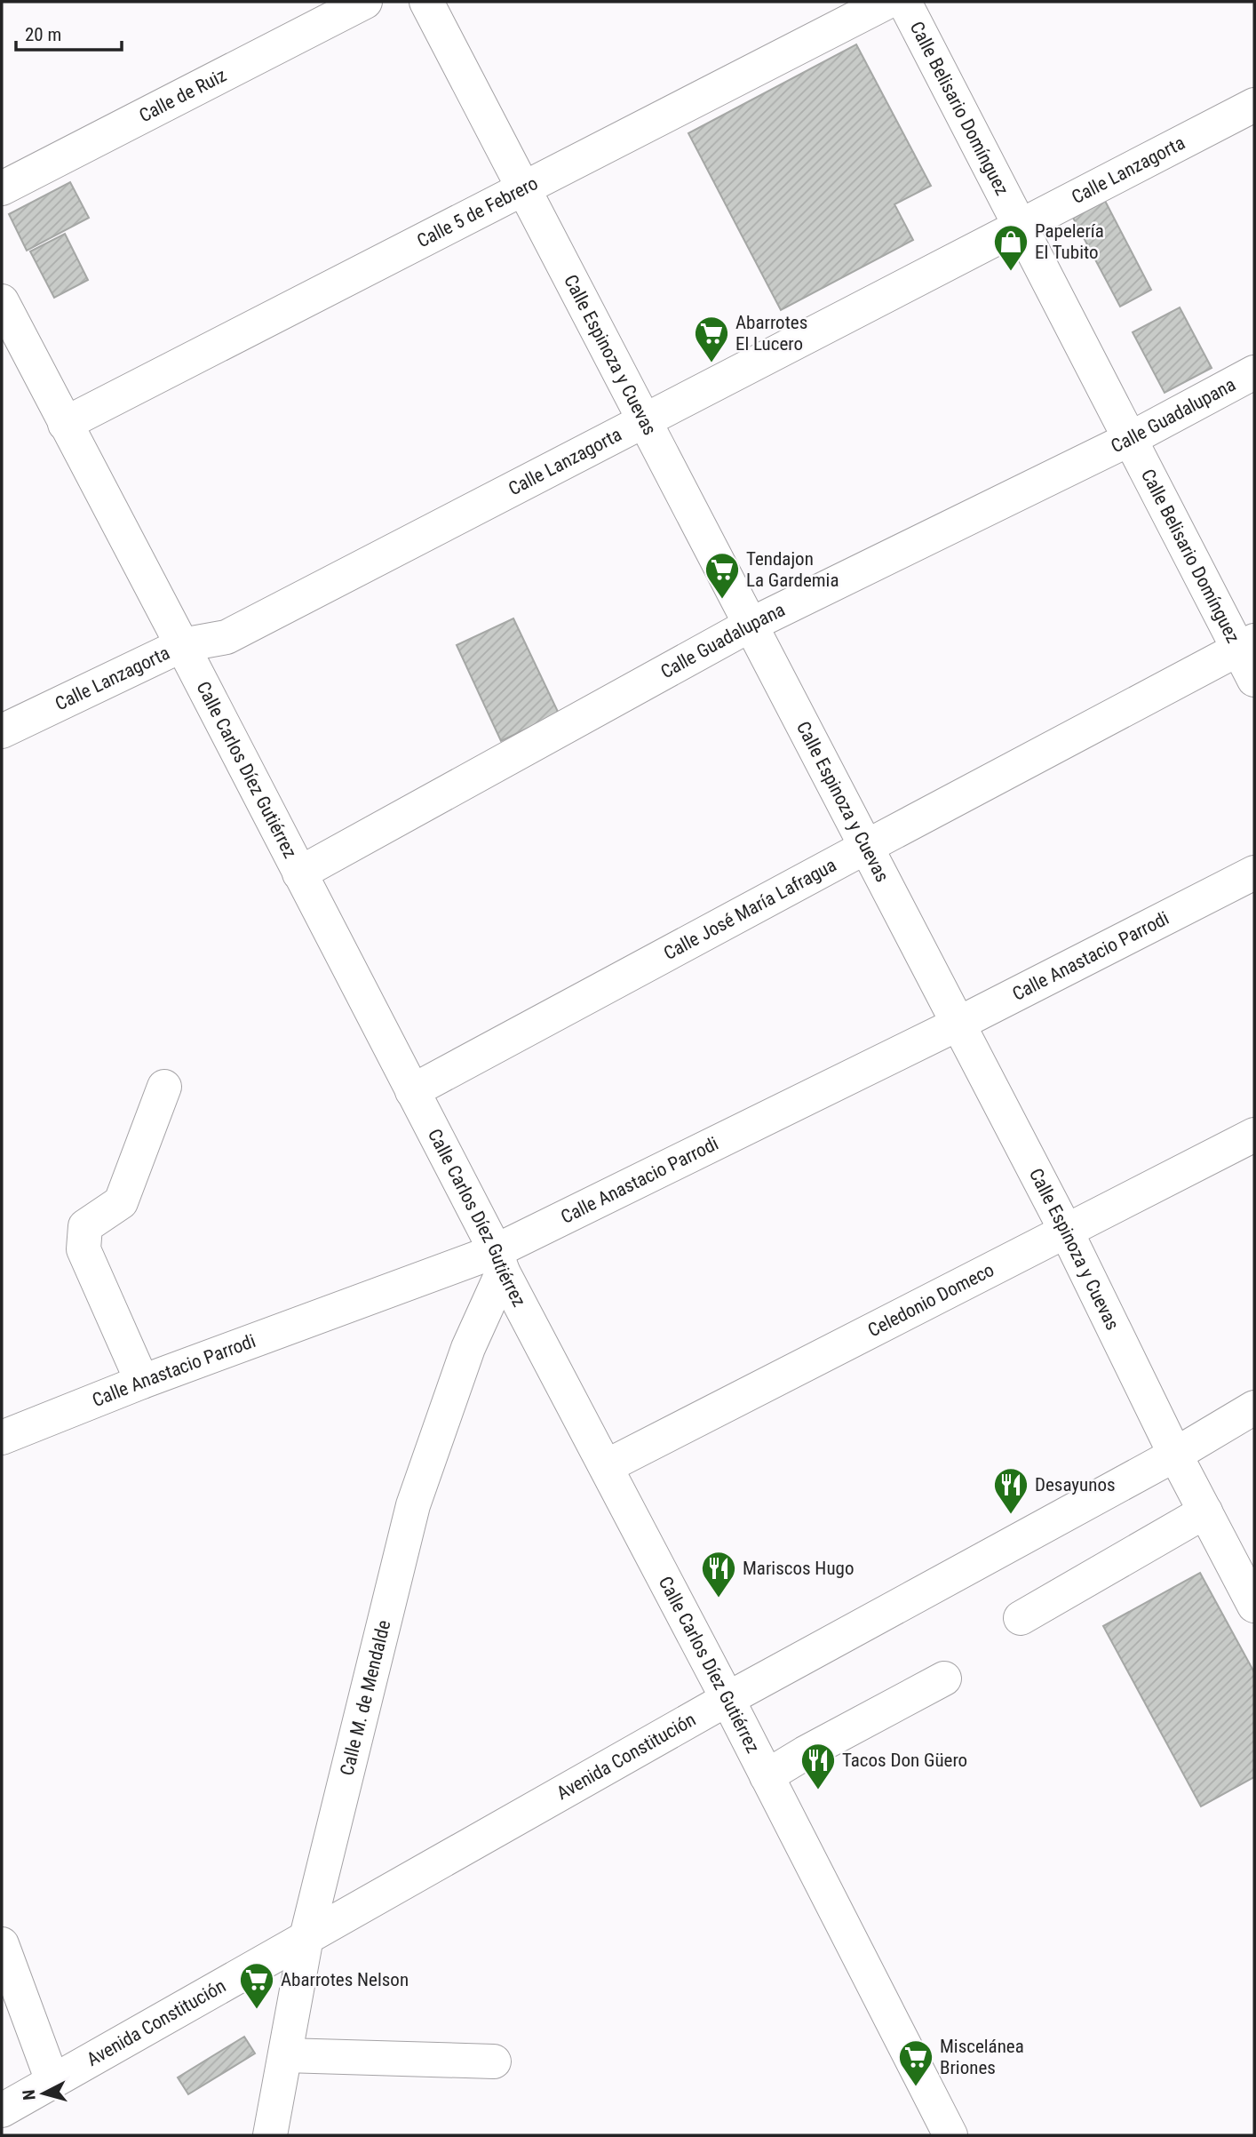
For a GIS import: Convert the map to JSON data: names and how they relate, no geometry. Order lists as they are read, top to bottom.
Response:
{
  "streets": {
    "street": [
      "Calle de Ruiz",
      "Calle Belisario Domínguez",
      "Calle Lanzagorta",
      "Calle 5 de Febrero",
      "Calle Espinoza y Cuevas",
      "Calle Guadalupana",
      "Calle Carlos Díez Gutiérrez",
      "Calle José María Lafragua",
      "Calle Anastacio Parrodi",
      "Celedonio Domeco",
      "Calle M. de Mendalde",
      "Avenida Constitución"
    ]
  },
  "crossings": [
    ["Calle Belisario Domínguez", "Calle Lanzagorta"],
    ["Calle Belisario Domínguez", "Calle Guadalupana"],
    ["Calle Belisario Domínguez", "Calle José María Lafragua"],
    ["Calle Lanzagorta", "Calle Espinoza y Cuevas"],
    ["Calle Lanzagorta", "Calle Carlos Díez Gutiérrez"],
    ["Calle 5 de Febrero", "Calle Espinoza y Cuevas"],
    ["Calle 5 de Febrero", "Calle Carlos Díez Gutiérrez"],
    ["Calle Espinoza y Cuevas", "Calle Guadalupana"],
    ["Calle Espinoza y Cuevas", "Calle José María Lafragua"],
    ["Calle Espinoza y Cuevas", "Calle Anastacio Parrodi"],
    ["Calle Espinoza y Cuevas", "Celedonio Domeco"],
    ["Calle Espinoza y Cuevas", "Avenida Constitución"],
    ["Calle Guadalupana", "Calle Carlos Díez Gutiérrez"],
    ["Calle Carlos Díez Gutiérrez", "Calle José María Lafragua"],
    ["Calle Carlos Díez Gutiérrez", "Calle Anastacio Parrodi"],
    ["Calle Carlos Díez Gutiérrez", "Celedonio Domeco"],
    ["Calle Carlos Díez Gutiérrez", "Calle M. de Mendalde"],
    ["Calle Carlos Díez Gutiérrez", "Avenida Constitución"],
    ["Calle Anastacio Parrodi", "Calle M. de Mendalde"],
    ["Calle M. de Mendalde", "Avenida Constitución"]
  ],
  "places": {
    "shop": ["Papelería El Tubito"],
    "supermarket": [
      "Abarrotes El Lucero",
      "Tendajon La Gardemia",
      "Abarrotes Nelson",
      "Miscelánea Briones"
    ],
    "restaurant": ["Desayunos", "Mariscos Hugo", "Tacos Don Güero"]
  },
  "scale_bar": "20 m",
  "north": "left"
}
